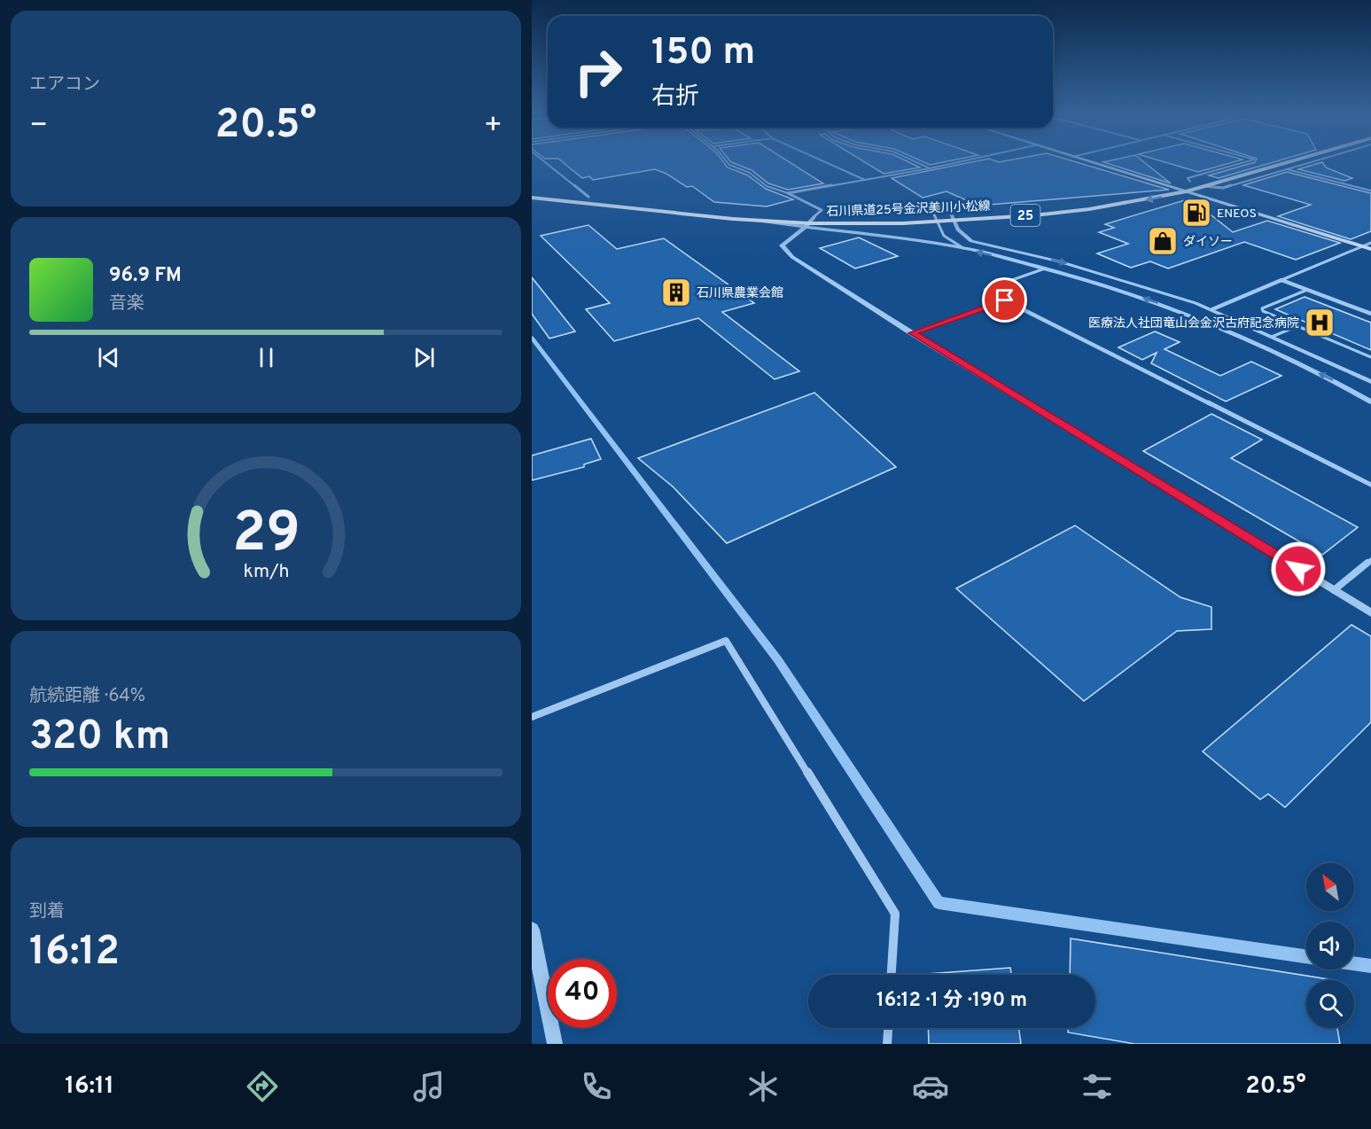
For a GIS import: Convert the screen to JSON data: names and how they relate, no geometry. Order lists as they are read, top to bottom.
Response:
{
  "streets": {
    "main road": ["石川県道25号金沢美川小松線", "25"]
  },
  "places": {
    "fuel station": ["ENEOS"],
    "shop": ["ダイソー"],
    "building": ["石川県農業会館"],
    "hospital": ["医療法人社団竜山会金沢古府記念病院"]
  },
  "north": "top left",
  "page": {
    "tile": [
      "エアコン",
      ["航続距離 · 64%", "320 km"],
      ["到着", "16:12"]
    ],
    "turn": ["150 m", "右折"],
    "heat": ["−", "20.5°", "+"],
    "song": ["96.9 FM", "音楽"],
    "limit": "40",
    "trip": "16:12 · 1 分 · 190 m",
    "tabs": ["16:11", "20.5°"],
    "gauge": ["29", "km/h"]
  }
}
